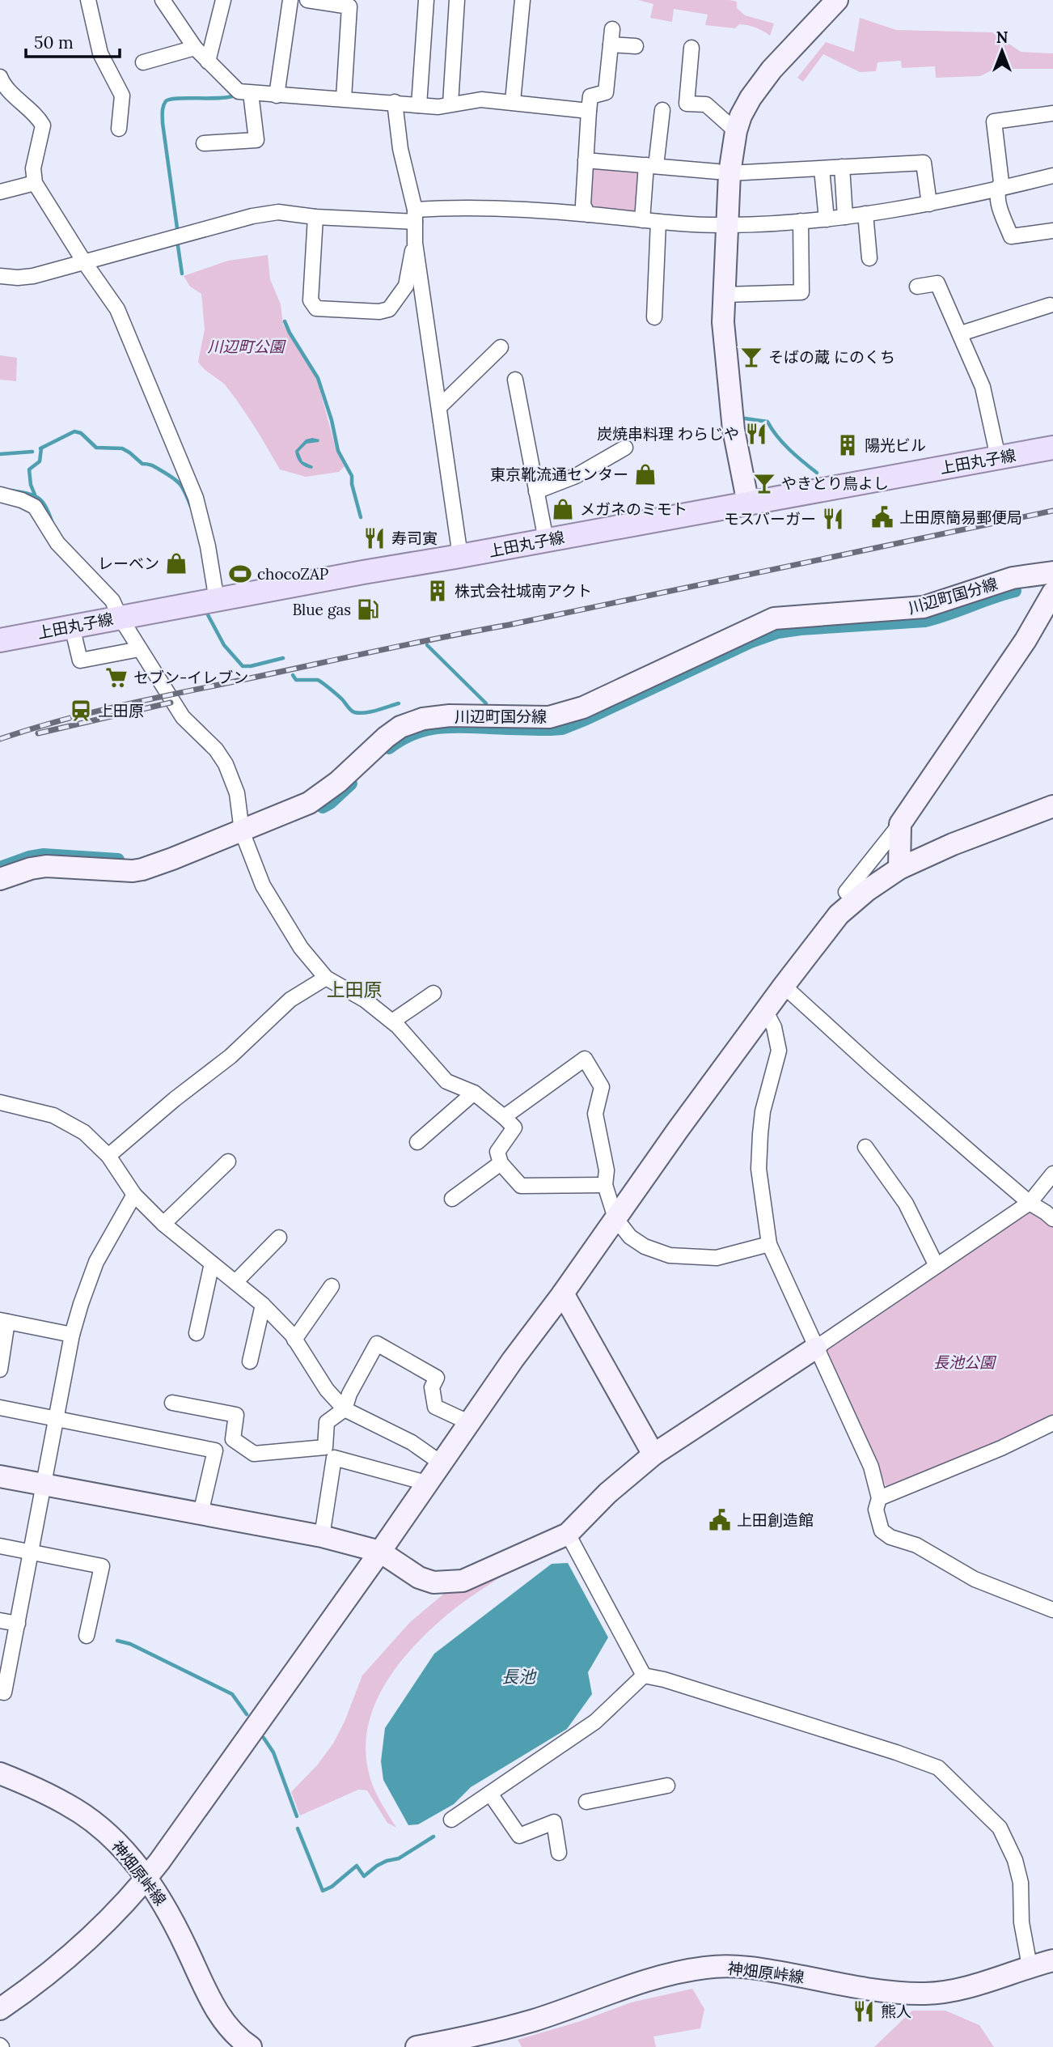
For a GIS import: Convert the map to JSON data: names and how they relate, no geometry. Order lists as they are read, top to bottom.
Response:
{
  "streets": {
    "main road": ["上田丸子線"],
    "street": ["川辺町国分線", "神畑原峠線"]
  },
  "districts": ["上田原"],
  "water": ["長池"],
  "parks": ["川辺町公園", "長池公園"],
  "places": {
    "bar": ["そばの蔵 にのくち", "やきとり鳥よし"],
    "restaurant": [
      "炭焼串料理 わらじや",
      "モスバーガー",
      "寿司寅",
      "熊人"
    ],
    "building": ["陽光ビル", "株式会社城南アクト"],
    "shop": ["東京靴流通センター", "メガネのミモト", "レーベン"],
    "public building": ["上田原簡易郵便局", "上田創造館"],
    "sports": ["chocoZAP"],
    "fuel station": ["Blue gas"],
    "supermarket": ["セブン-イレブン"],
    "station": ["上田原"]
  },
  "scale_bar": "50 m",
  "north": "top"
}
